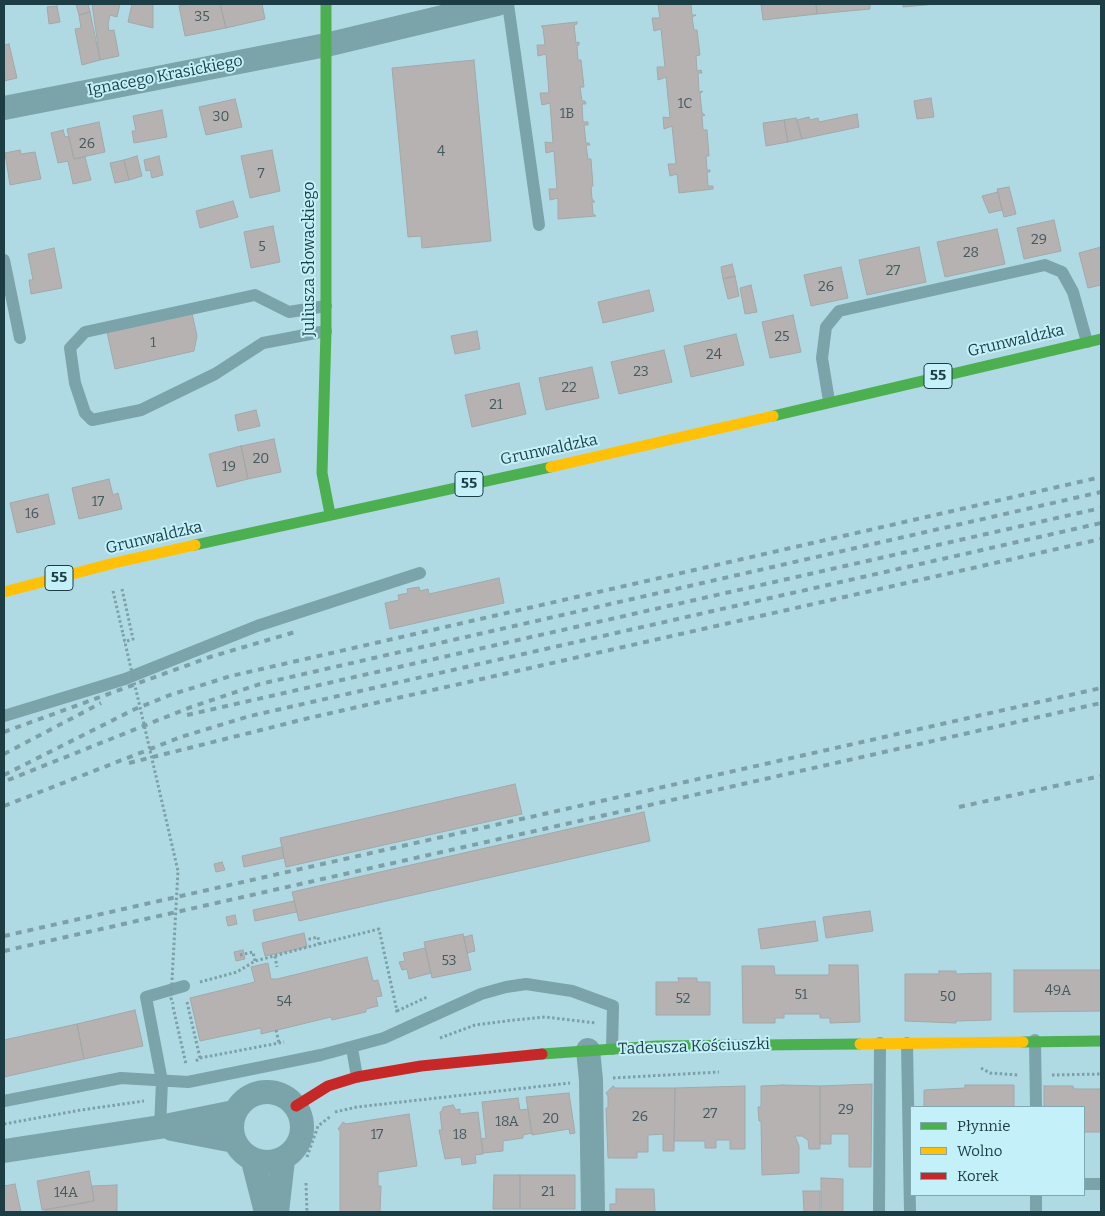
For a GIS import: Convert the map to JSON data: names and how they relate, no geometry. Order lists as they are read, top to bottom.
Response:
{
  "streets": {
    "street": [
      "Ignacego Krasickiego",
      "Juliusza Słowackiego",
      "Grunwaldzka",
      "55",
      "Tadeusza Kościuszki"
    ]
  },
  "crossings": [
    ["Ignacego Krasickiego", "Juliusza Słowackiego"],
    ["Juliusza Słowackiego", "Grunwaldzka"]
  ],
  "house_numbers": [
    "35",
    "1C",
    "1B",
    "30",
    "26",
    "4",
    "7",
    "29",
    "5",
    "28",
    "27",
    "26",
    "25",
    "1",
    "24",
    "23",
    "22",
    "21",
    "20",
    "19",
    "17",
    "16",
    "53",
    "49A",
    "51",
    "50",
    "52",
    "54",
    "29",
    "27",
    "26",
    "20",
    "18A",
    "17",
    "18",
    "21",
    "14A"
  ],
  "legend": ["Płynnie", "Wolno", "Korek"]
}
